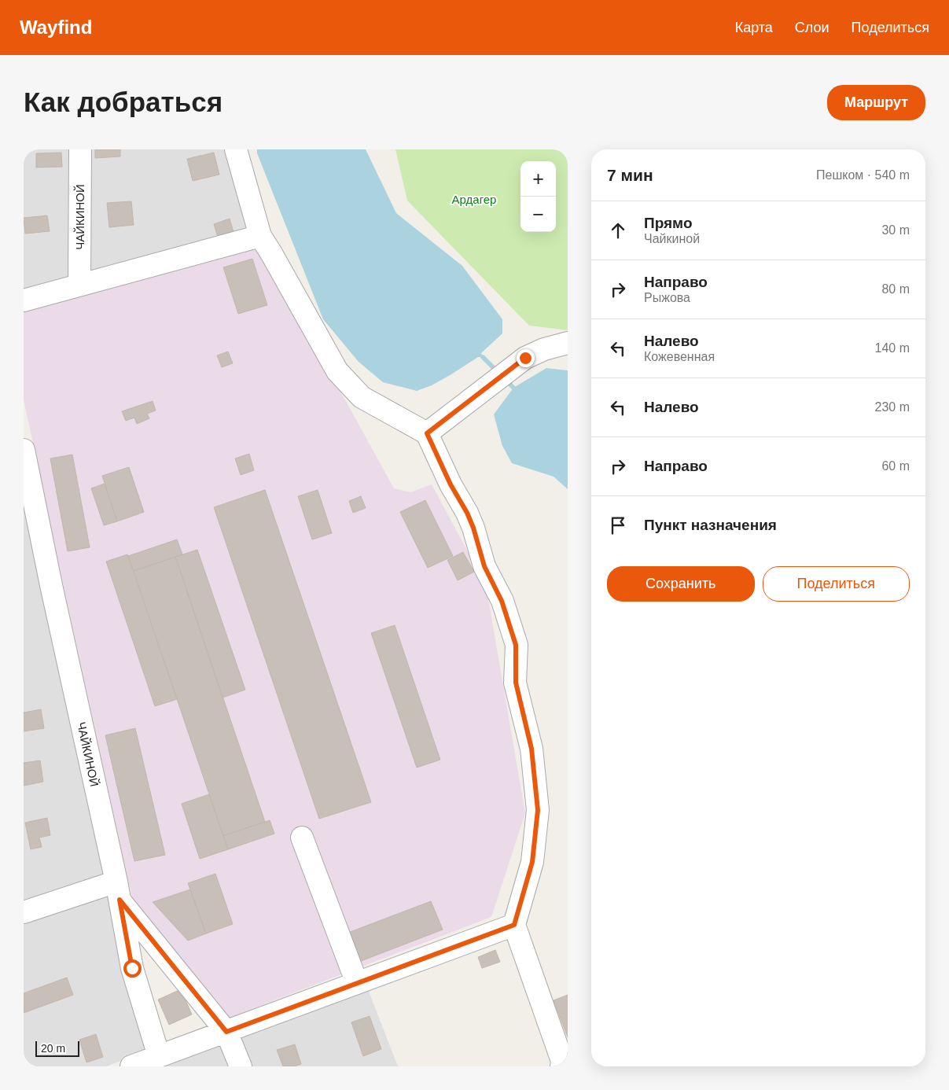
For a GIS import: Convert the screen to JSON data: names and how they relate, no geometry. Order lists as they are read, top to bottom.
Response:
{
  "streets": {
    "street": ["ЧАЙКИНОЙ"]
  },
  "parks": ["Ардагер"],
  "scale_bar": "20 m",
  "page": {
    "header": "Wayfind",
    "nav": ["Карта", "Слои", "Поделиться"],
    "buttons": [
      "Маршрут",
      ["Сохранить", "Поделиться"]
    ],
    "title": "Как добраться",
    "heading": ["7 мин", "Пешком · 540 m"],
    "map_buttons": ["+", "−"],
    "list": [
      ["Прямо", "Чайкиной", "30 m"],
      ["Направо", "Рыжова", "80 m"],
      ["Налево", "Кожевенная", "140 m"],
      ["Налево", "230 m"],
      ["Направо", "60 m"],
      "Пункт назначения"
    ],
    "scale": "20 m"
  }
}
